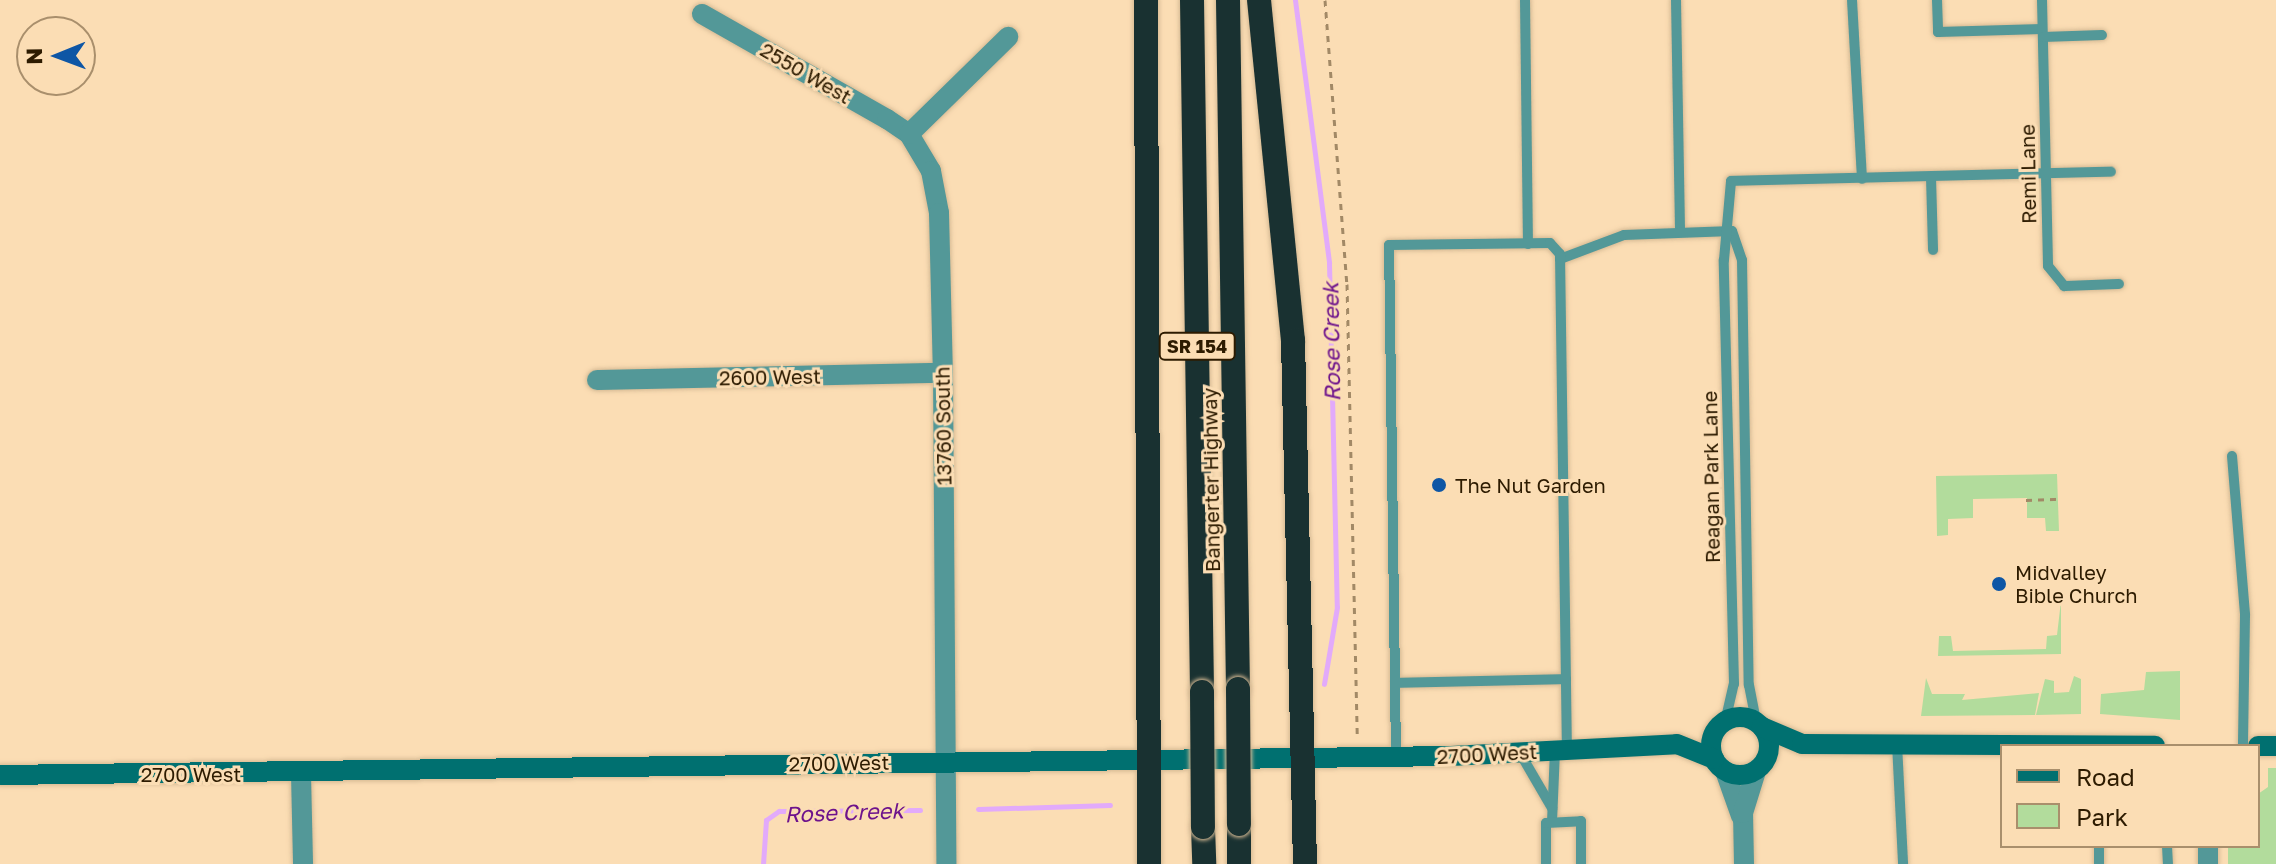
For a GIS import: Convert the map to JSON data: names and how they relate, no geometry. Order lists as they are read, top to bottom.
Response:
{
  "streets": {
    "highway": ["SR 154", "Bangerter Highway"],
    "main road": ["2700 West"],
    "street": ["2550 West", "2600 West", "13760 South"],
    "lane": ["Remi Lane", "Reagan Park Lane"]
  },
  "crossings": [
    ["2550 West", "13760 South"],
    ["Remi Lane", "Reagan Park Lane"],
    ["2600 West", "13760 South"],
    ["13760 South", "2700 West"],
    ["Reagan Park Lane", "2700 West"]
  ],
  "water": ["Rose Creek"],
  "places": ["The Nut Garden", "Midvalley Bible Church"],
  "legend": ["Road", "Park"],
  "north": "left"
}
